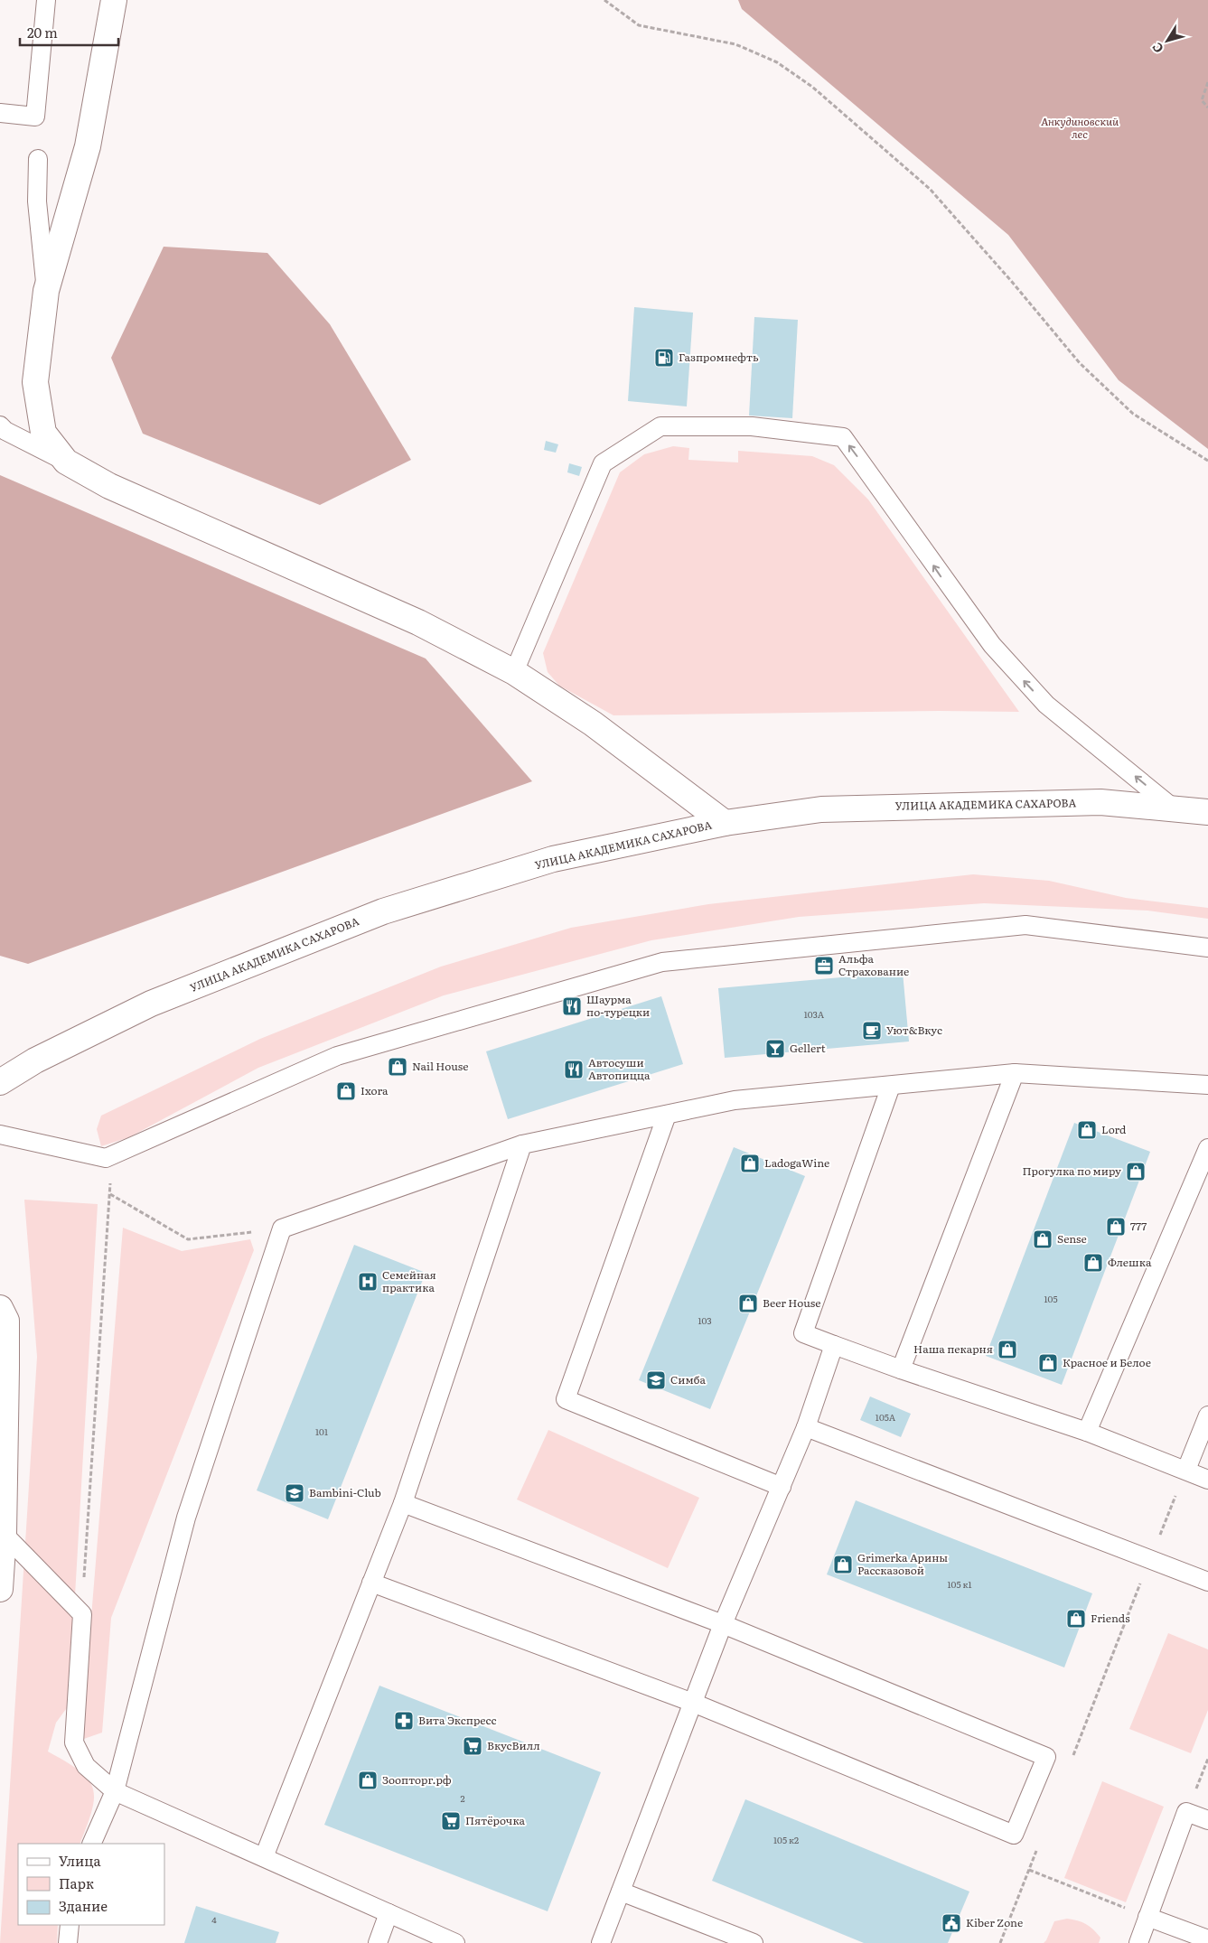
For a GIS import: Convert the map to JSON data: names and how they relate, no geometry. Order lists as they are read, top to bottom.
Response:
{
  "streets": {
    "street": ["УЛИЦА АКАДЕМИКА САХАРОВА"]
  },
  "parks": ["Анкудиновский лес"],
  "places": {
    "fuel station": ["Газпромнефть"],
    "office": ["Альфа Страхование"],
    "restaurant": ["Шаурма по-турецки", "Автосуши Автопицца"],
    "cafe": ["Уют&Вкус"],
    "bar": ["Gellert"],
    "shop": [
      "Nail House",
      "Ixora",
      "Lord",
      "LadogaWine",
      "Прогулка по миру",
      "777",
      "Sense",
      "Флешка",
      "Beer House",
      "Наша пекарня",
      "Красное и Белое",
      "Grimerka Арины Рассказовой",
      "Friends",
      "Зоопторг.рф"
    ],
    "hospital": ["Семейная практика"],
    "school or university": ["Симба", "Bambini-Club"],
    "pharmacy": ["Вита Экспресс"],
    "supermarket": ["ВкусВилл", "Пятёрочка"],
    "public building": ["Kiber Zone"]
  },
  "house_numbers": [
    "103А",
    "105",
    "103",
    "105А",
    "101",
    "105 к1",
    "2",
    "105 к2",
    "4"
  ],
  "legend": ["Улица", "Парк", "Здание"],
  "scale_bar": "20 m",
  "north": "bottom left"
}
